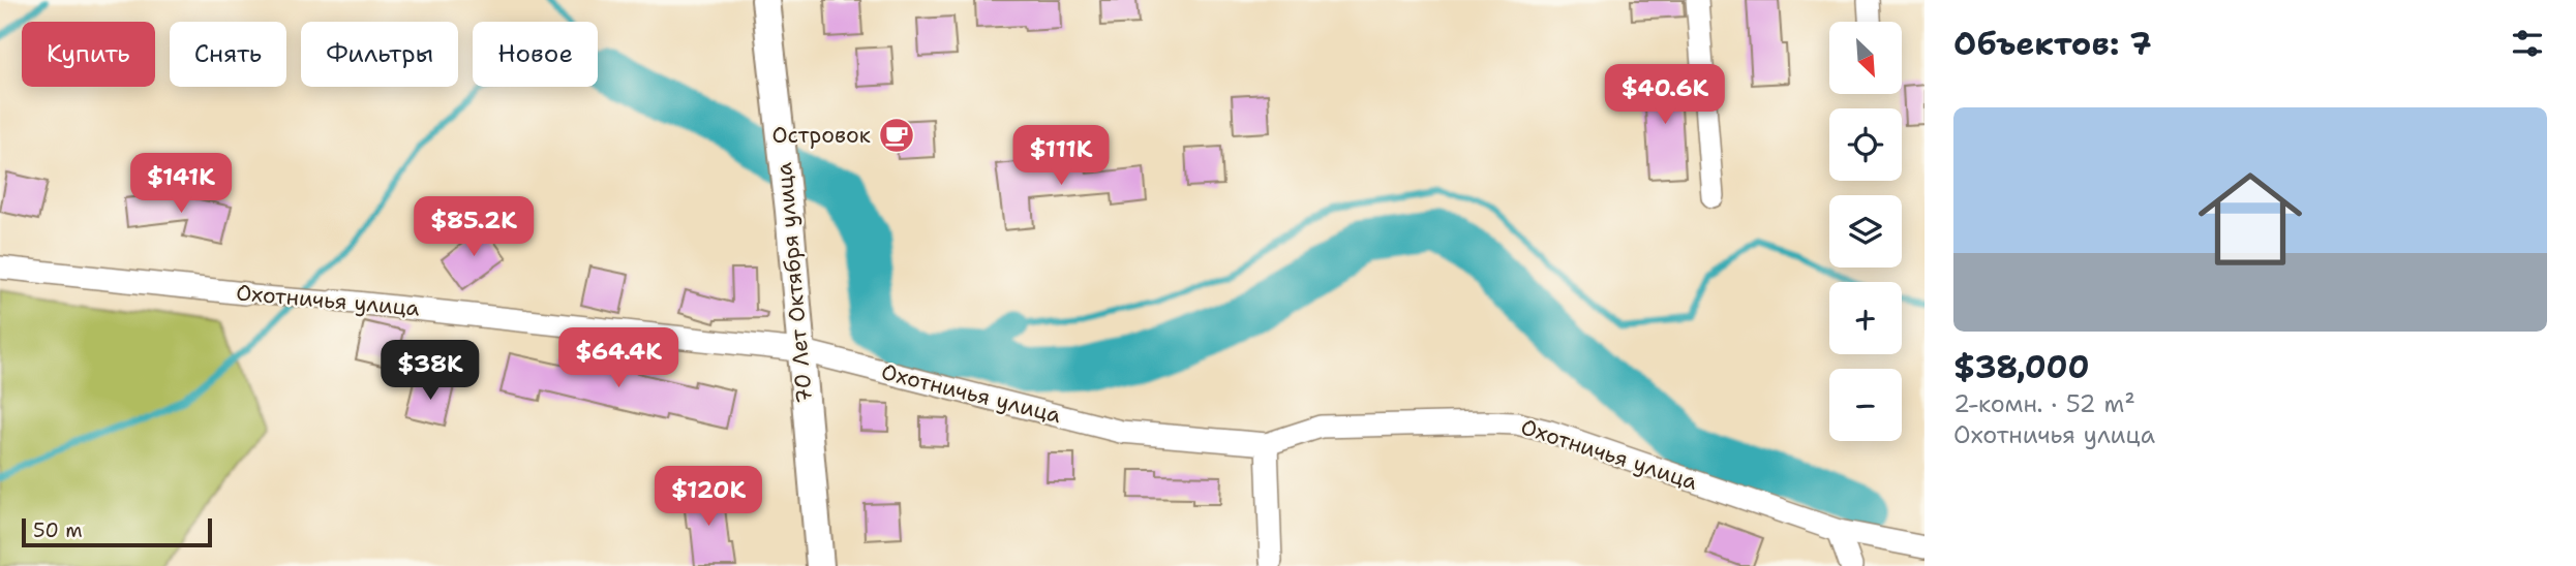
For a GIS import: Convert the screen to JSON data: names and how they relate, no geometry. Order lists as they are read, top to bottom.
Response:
{
  "streets": {
    "street": ["70 Лет Октября улица", "Охотничья улица"]
  },
  "crossings": [
    ["70 Лет Октября улица", "Охотничья улица"]
  ],
  "places": {
    "cafe": ["Островок"]
  },
  "scale_bar": "50 m",
  "north": "bottom right",
  "page": {
    "heading": "Объектов: 7",
    "map_buttons": ["+", "−"],
    "chip": [
      "Купить",
      "Снять",
      "Фильтры",
      "Новое"
    ],
    "price": [
      "$40.6K",
      "$111K",
      "$141K",
      "$85.2K",
      "$64.4K",
      "$38K",
      "$120K"
    ],
    "list": [
      {
        "name": "$38,000",
        "note": "2-комн. · 52 m² · Охотничья улица"
      }
    ],
    "scale": "50 m"
  }
}
